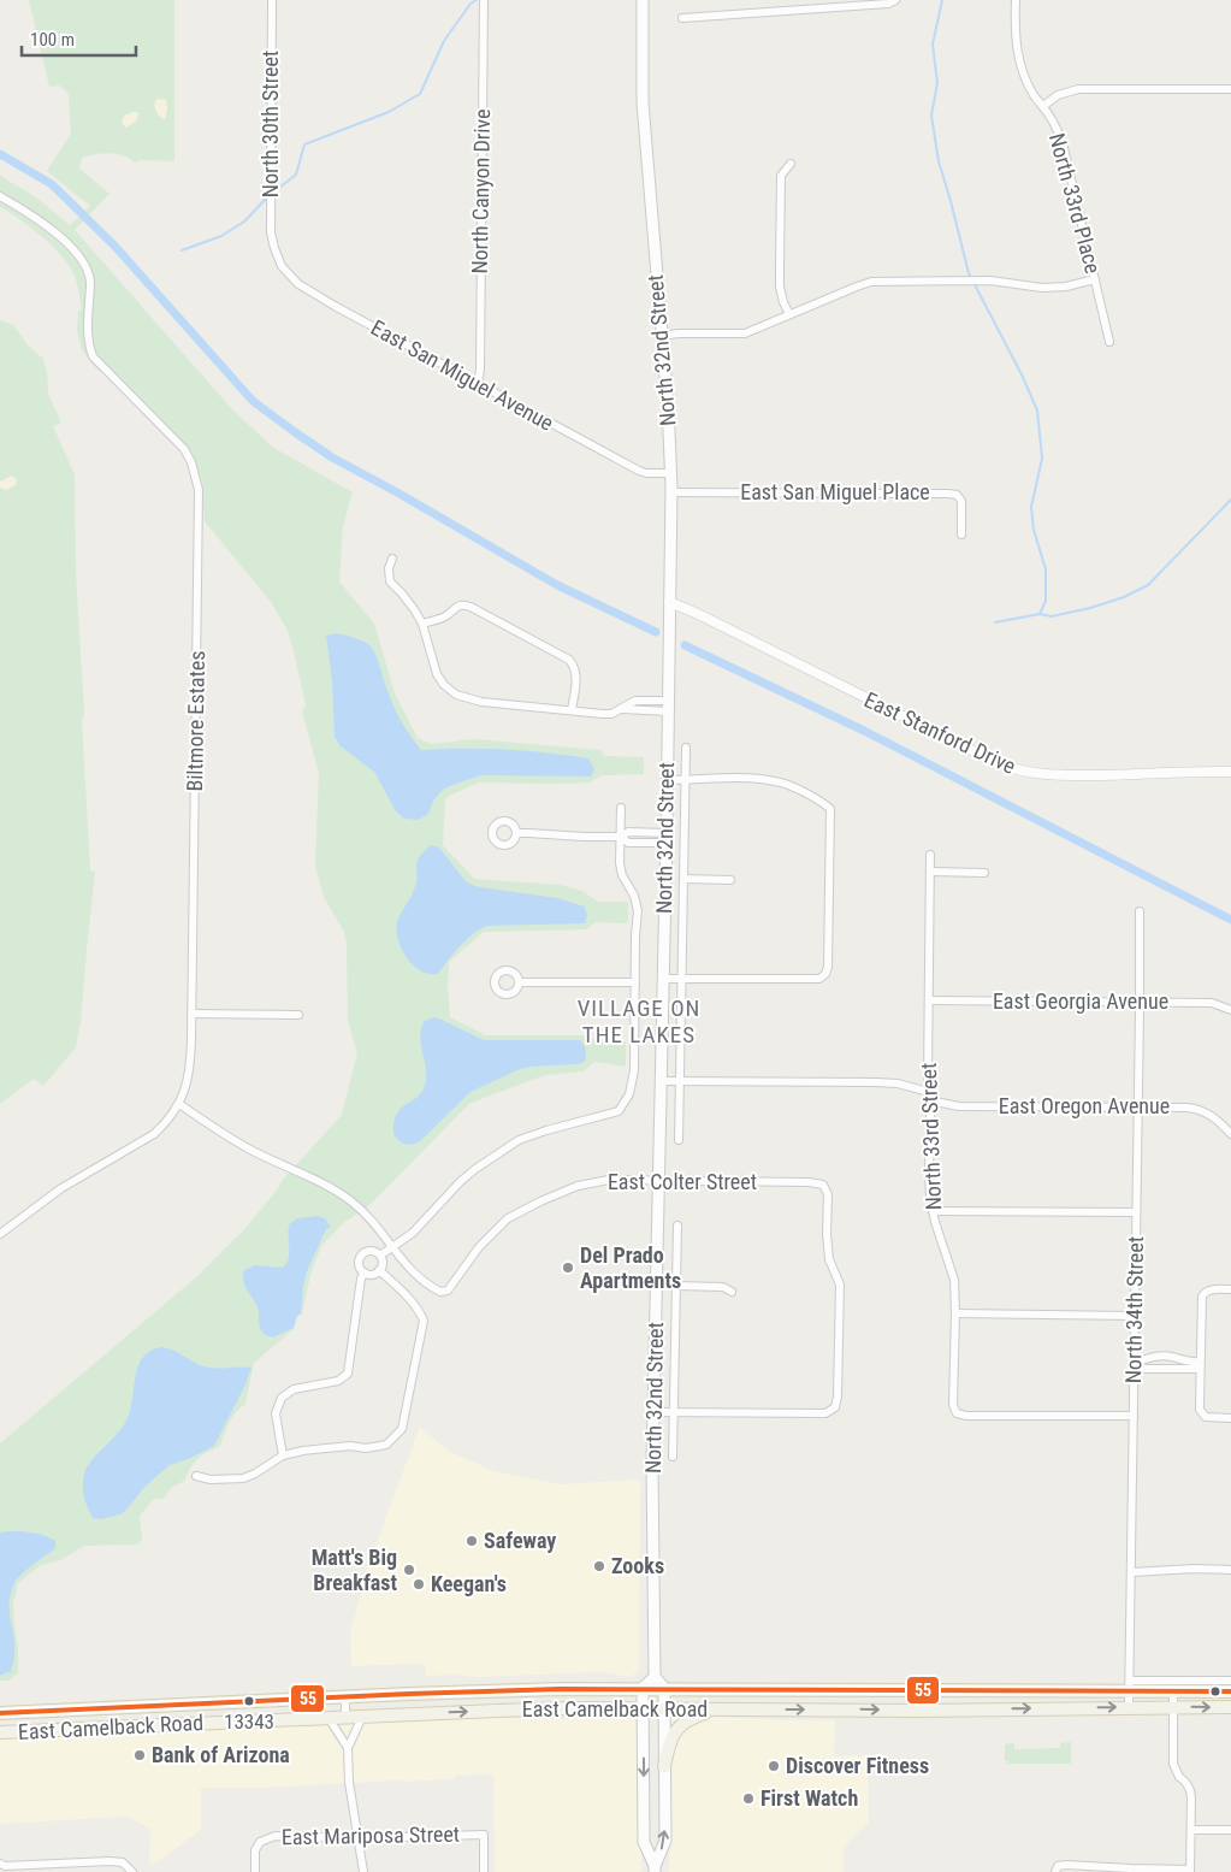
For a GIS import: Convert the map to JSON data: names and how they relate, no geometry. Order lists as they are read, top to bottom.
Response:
{
  "streets": {
    "main road": ["North 32nd Street", "East Camelback Road"],
    "street": [
      "North 30th Street",
      "North Canyon Drive",
      "North 33rd Place",
      "East San Miguel Avenue",
      "East San Miguel Place",
      "Biltmore Estates",
      "East Stanford Drive",
      "East Georgia Avenue",
      "East Oregon Avenue",
      "North 33rd Street",
      "East Colter Street",
      "North 34th Street",
      "East Mariposa Street"
    ]
  },
  "crossings": [
    ["North 30th Street", "East San Miguel Avenue"],
    ["North Canyon Drive", "East San Miguel Avenue"],
    ["North 32nd Street", "East San Miguel Avenue"],
    ["North 32nd Street", "East San Miguel Place"],
    ["North 32nd Street", "East Stanford Drive"],
    ["North 32nd Street", "East Oregon Avenue"],
    ["North 32nd Street", "East Colter Street"],
    ["Biltmore Estates", "East Colter Street"],
    ["East Georgia Avenue", "North 33rd Street"],
    ["East Georgia Avenue", "North 34th Street"],
    ["East Oregon Avenue", "North 33rd Street"],
    ["East Oregon Avenue", "North 34th Street"],
    ["North 33rd Street", "North 34th Street"],
    ["North 34th Street", "East Camelback Road"]
  ],
  "districts": ["VILLAGE ON THE LAKES"],
  "places": [
    "Del Prado Apartments",
    "Safeway",
    "Zooks",
    "Matt's Big Breakfast",
    "Keegan's",
    "13343",
    "Bank of Arizona",
    "Discover Fitness",
    "First Watch"
  ],
  "lines": ["transit line 55"],
  "scale_bar": "100 m"
}
